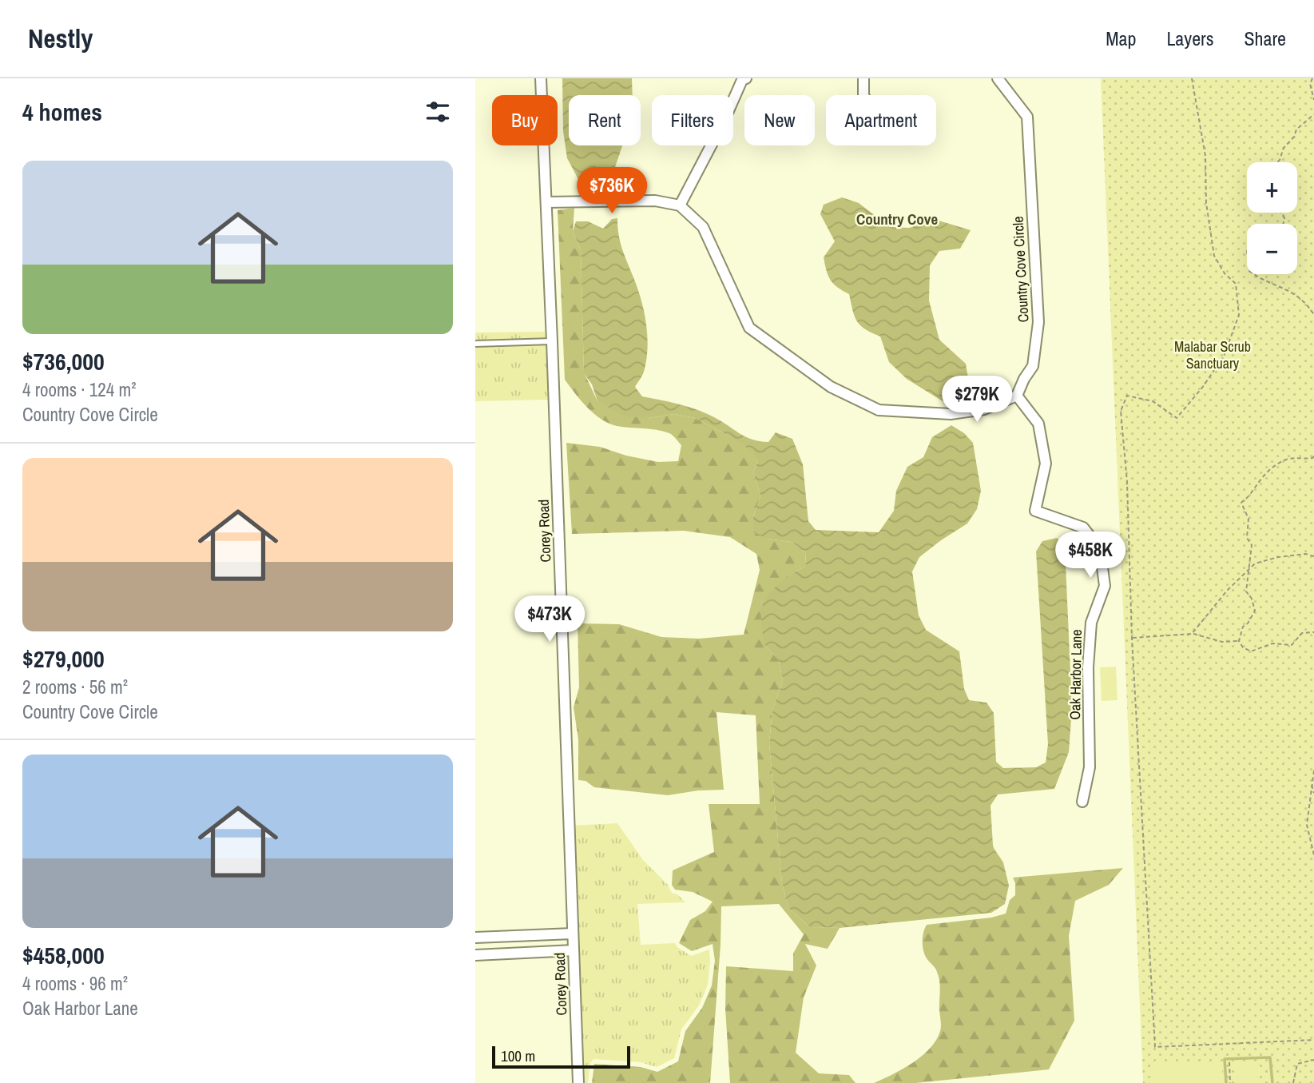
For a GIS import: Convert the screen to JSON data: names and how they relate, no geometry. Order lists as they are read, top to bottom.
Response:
{
  "streets": {
    "street": ["Country Cove Circle", "Corey Road", "Oak Harbor Lane"]
  },
  "crossings": [
    ["Country Cove Circle", "Oak Harbor Lane"]
  ],
  "districts": ["Country Cove"],
  "parks": ["Malabar Scrub Sanctuary"],
  "scale_bar": "100 m",
  "page": {
    "header": "Nestly",
    "nav": ["Map", "Layers", "Share"],
    "heading": "4 homes",
    "chip": [
      "Buy",
      "Rent",
      "Filters",
      "New",
      "Apartment"
    ],
    "list": [
      {
        "name": "$736,000",
        "note": "4 rooms · 124 m² · Country Cove Circle"
      },
      {
        "name": "$279,000",
        "note": "2 rooms · 56 m² · Country Cove Circle"
      },
      {
        "name": "$458,000",
        "note": "4 rooms · 96 m² · Oak Harbor Lane"
      }
    ],
    "map_buttons": ["+", "−"],
    "price": [
      "$736K",
      "$279K",
      "$458K",
      "$473K"
    ],
    "scale": "100 m"
  }
}
